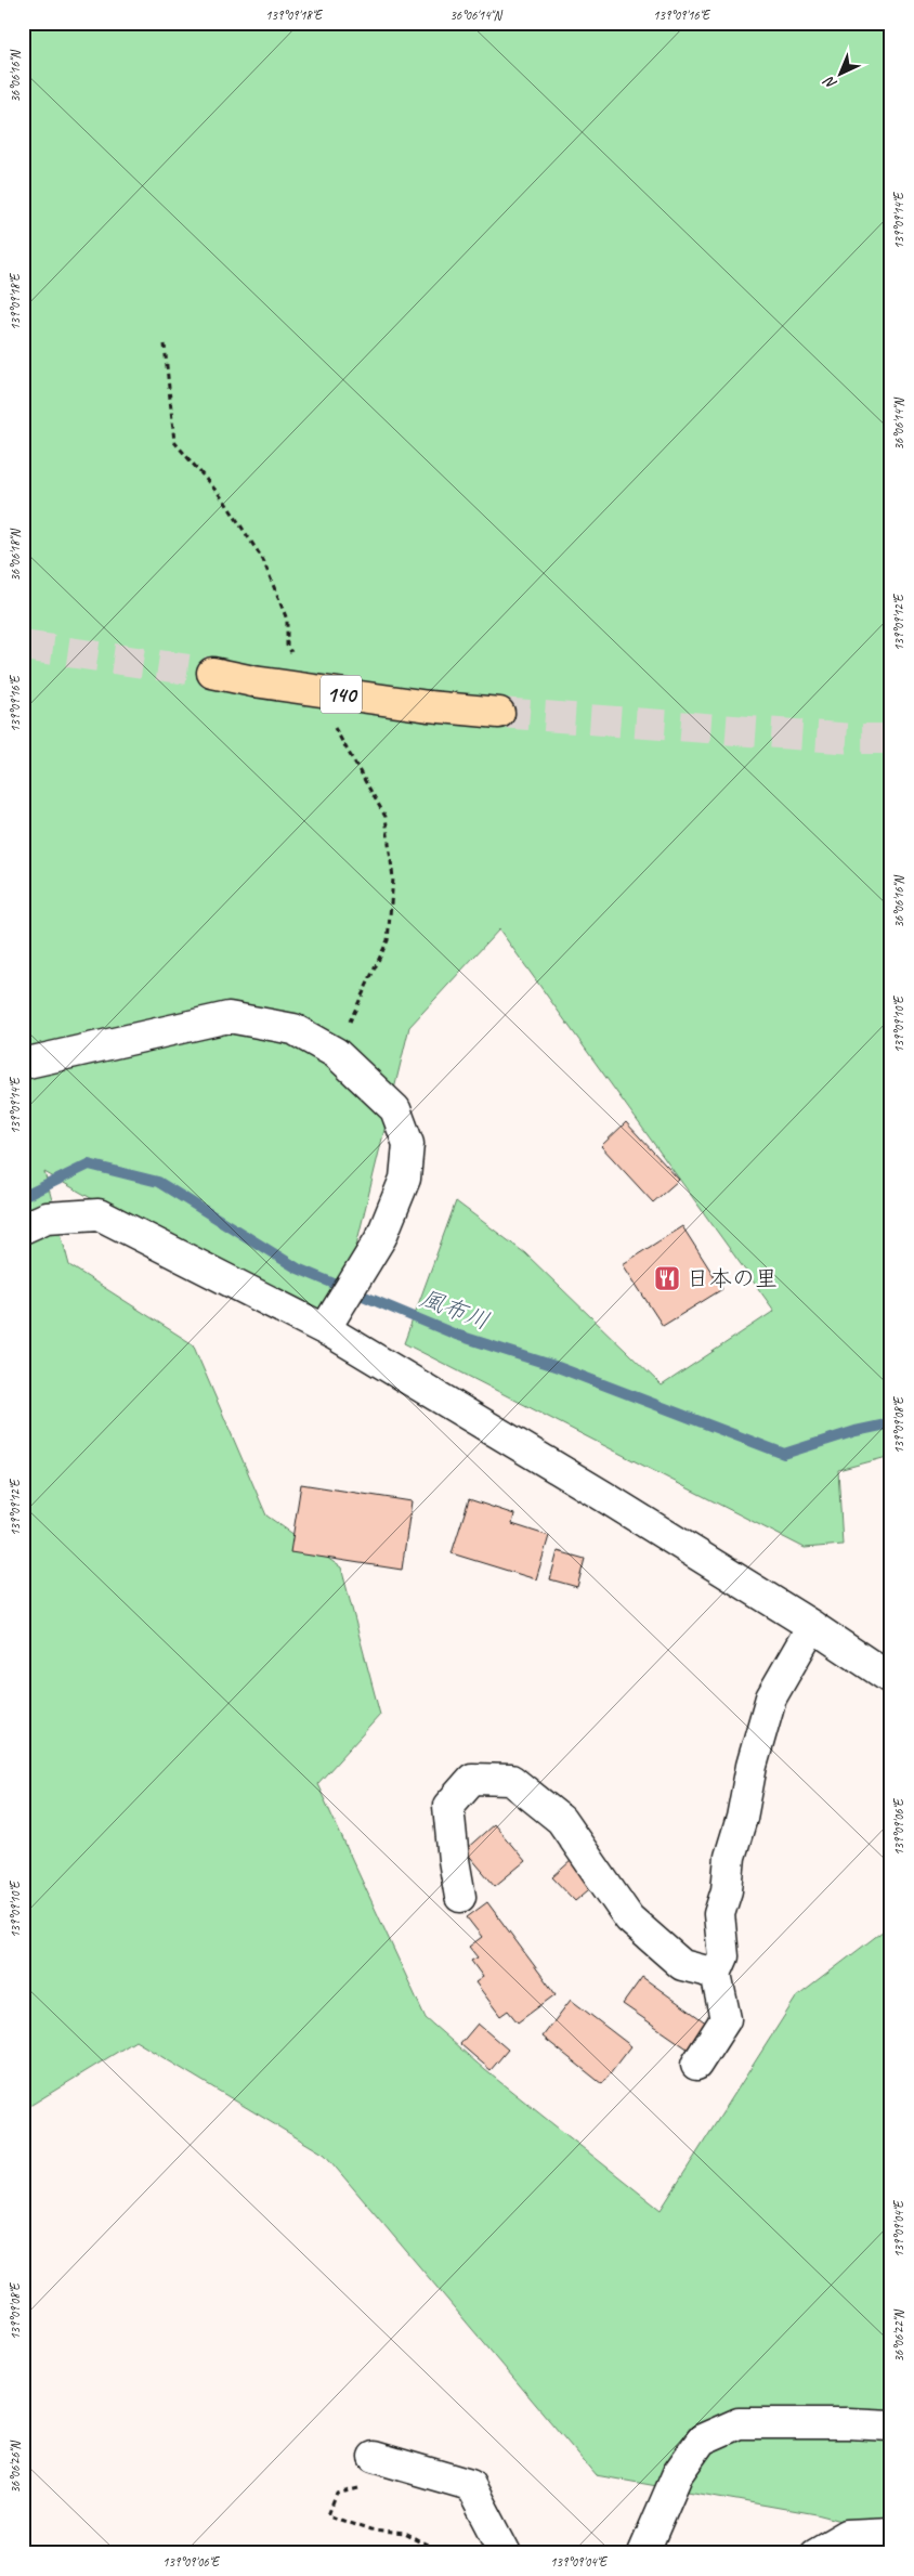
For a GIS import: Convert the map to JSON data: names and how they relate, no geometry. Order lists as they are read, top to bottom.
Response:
{
  "streets": {
    "highway": ["140"]
  },
  "water": ["風布川"],
  "places": {
    "restaurant": ["日本の里"]
  },
  "north": "bottom left",
  "coordinates": [
    "139°09'18\"E",
    "36°06'14\"N",
    "139°09'16\"E",
    "36°06'16\"N",
    "139°09'14\"E",
    "36°06'18\"N",
    "139°09'12\"E",
    "139°09'10\"E",
    "139°09'08\"E",
    "139°09'06\"E",
    "139°09'04\"E",
    "36°06'22\"N",
    "36°06'26\"N"
  ]
}
